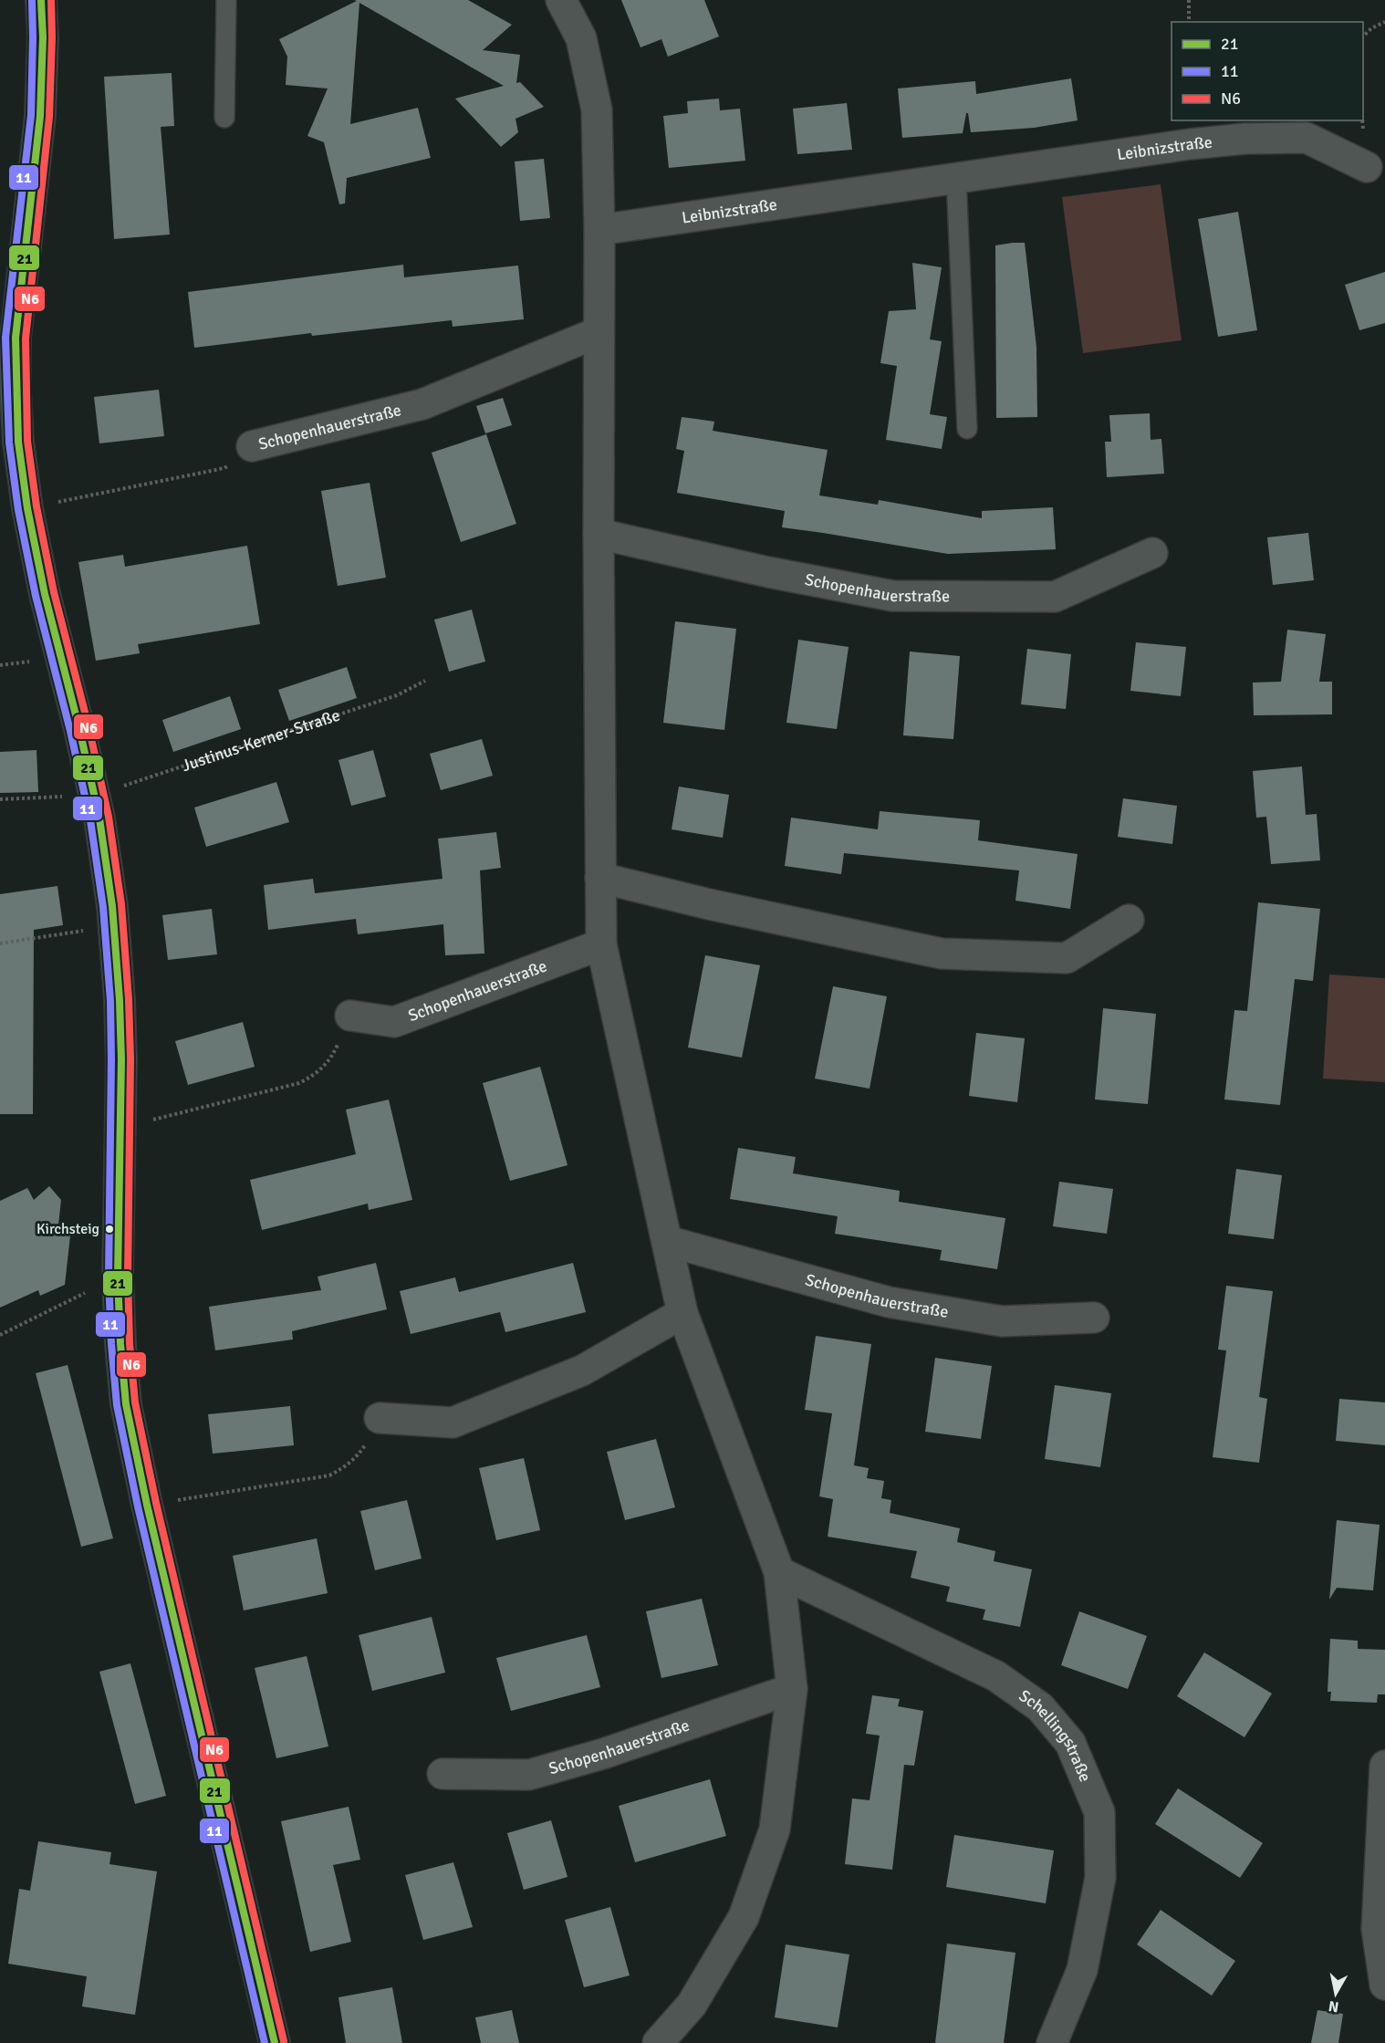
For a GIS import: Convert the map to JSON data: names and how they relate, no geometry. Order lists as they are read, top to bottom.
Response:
{
  "streets": {
    "street": ["Leibnizstraße", "Schopenhauerstraße", "Schellingstraße"],
    "path": ["Justinus-Kerner-Straße"]
  },
  "places": ["Kirchsteig"],
  "lines": ["transit line 21", "transit line N6", "transit line 11"],
  "legend": ["21", "11", "N6"],
  "north": "bottom"
}
